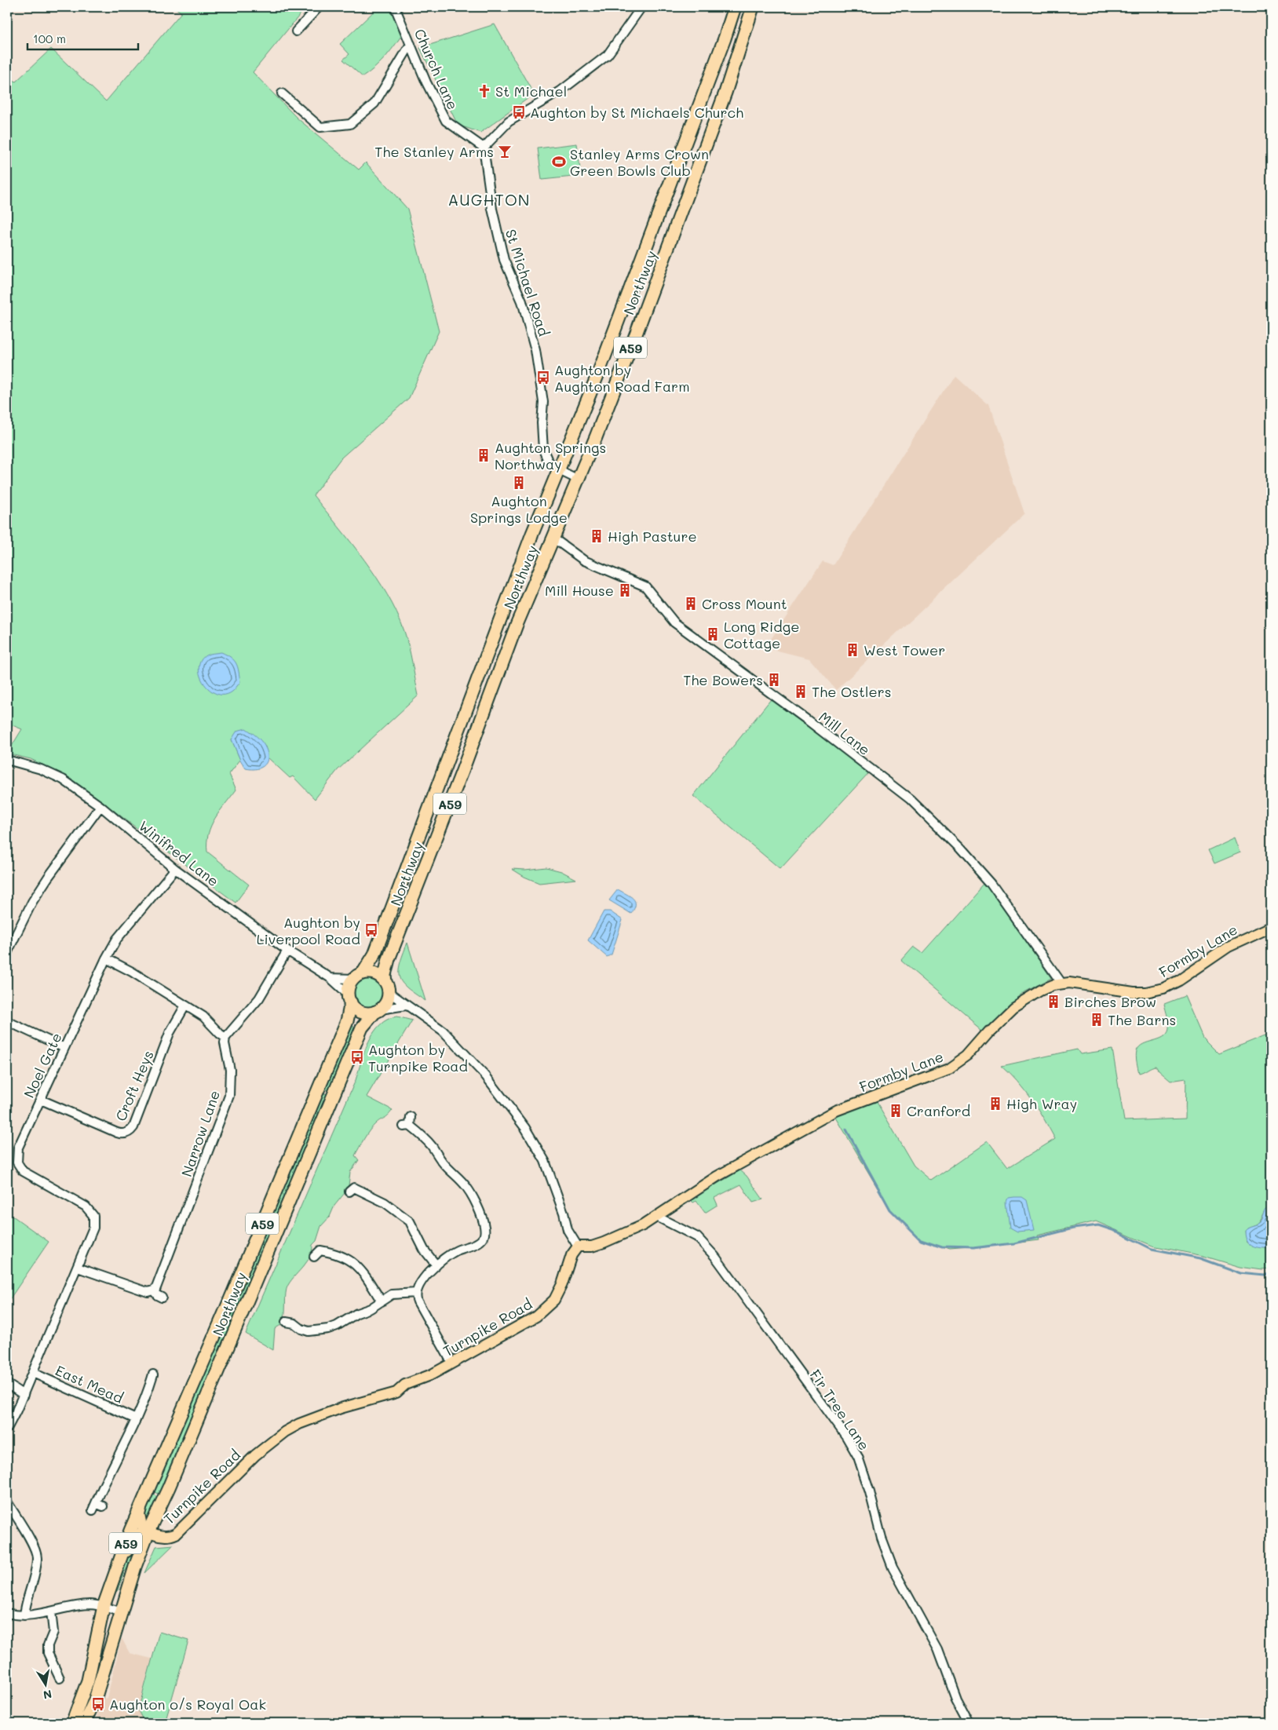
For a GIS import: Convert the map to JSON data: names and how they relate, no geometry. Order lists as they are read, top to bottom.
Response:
{
  "streets": {
    "highway": ["Northway", "A59"],
    "main road": ["Formby Lane", "Turnpike Road"],
    "street": [
      "Church Lane",
      "St Michael Road",
      "Mill Lane",
      "Winifred Lane",
      "Noel Gate",
      "Croft Heys",
      "Narrow Lane",
      "East Mead",
      "Fir Tree Lane"
    ]
  },
  "crossings": [
    ["Church Lane", "St Michael Road"],
    ["St Michael Road", "Northway"],
    ["Northway", "A59"],
    ["Northway", "Mill Lane"],
    ["Northway", "Winifred Lane"],
    ["Northway", "Turnpike Road"],
    ["A59", "Winifred Lane"],
    ["Mill Lane", "Formby Lane"],
    ["Winifred Lane", "Noel Gate"],
    ["Formby Lane", "Turnpike Road"],
    ["Formby Lane", "Fir Tree Lane"],
    ["Noel Gate", "Croft Heys"],
    ["Noel Gate", "East Mead"]
  ],
  "districts": ["AUGHTON"],
  "places": {
    "church": ["St Michael"],
    "bus stop": [
      "Aughton by St Michaels Church",
      "Aughton by Aughton Road Farm",
      "Aughton by Liverpool Road",
      "Aughton by Turnpike Road",
      "Aughton o/s Royal Oak"
    ],
    "bar": ["The Stanley Arms"],
    "sports": ["Stanley Arms Crown Green Bowls Club"],
    "building": [
      "Aughton Springs Northway",
      "Aughton Springs Lodge",
      "High Pasture",
      "Mill House",
      "Cross Mount",
      "Long Ridge Cottage",
      "West Tower",
      "The Bowers",
      "The Ostlers",
      "Birches Brow",
      "The Barns",
      "High Wray",
      "Cranford"
    ]
  },
  "scale_bar": "100 m",
  "north": "bottom"
}
